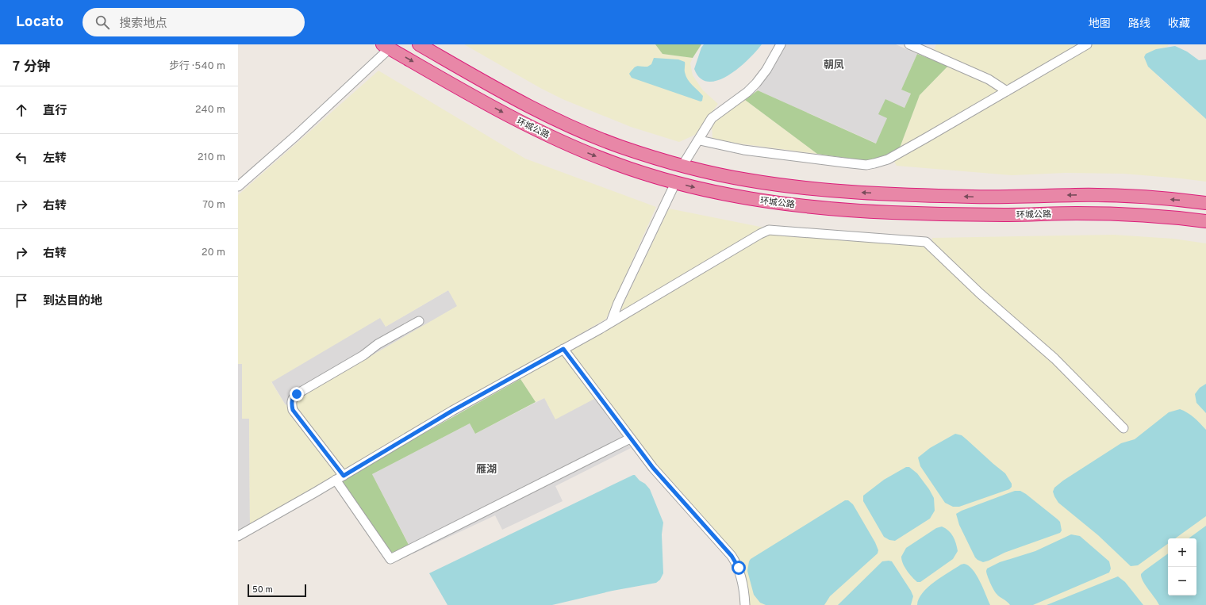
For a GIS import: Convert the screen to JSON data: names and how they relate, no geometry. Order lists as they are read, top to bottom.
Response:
{
  "streets": {
    "highway": ["环城公路"]
  },
  "districts": ["朝凤", "雁湖"],
  "scale_bar": "50 m",
  "page": {
    "header": "Locato",
    "search": "搜索地点",
    "nav": ["地图", "路线", "收藏"],
    "heading": ["7 分钟", "步行 · 540 m"],
    "list": [
      ["直行", "240 m"],
      ["左转", "210 m"],
      ["右转", "70 m"],
      ["右转", "20 m"],
      "到达目的地"
    ],
    "map_buttons": ["+", "−"],
    "scale": "50 m"
  }
}
